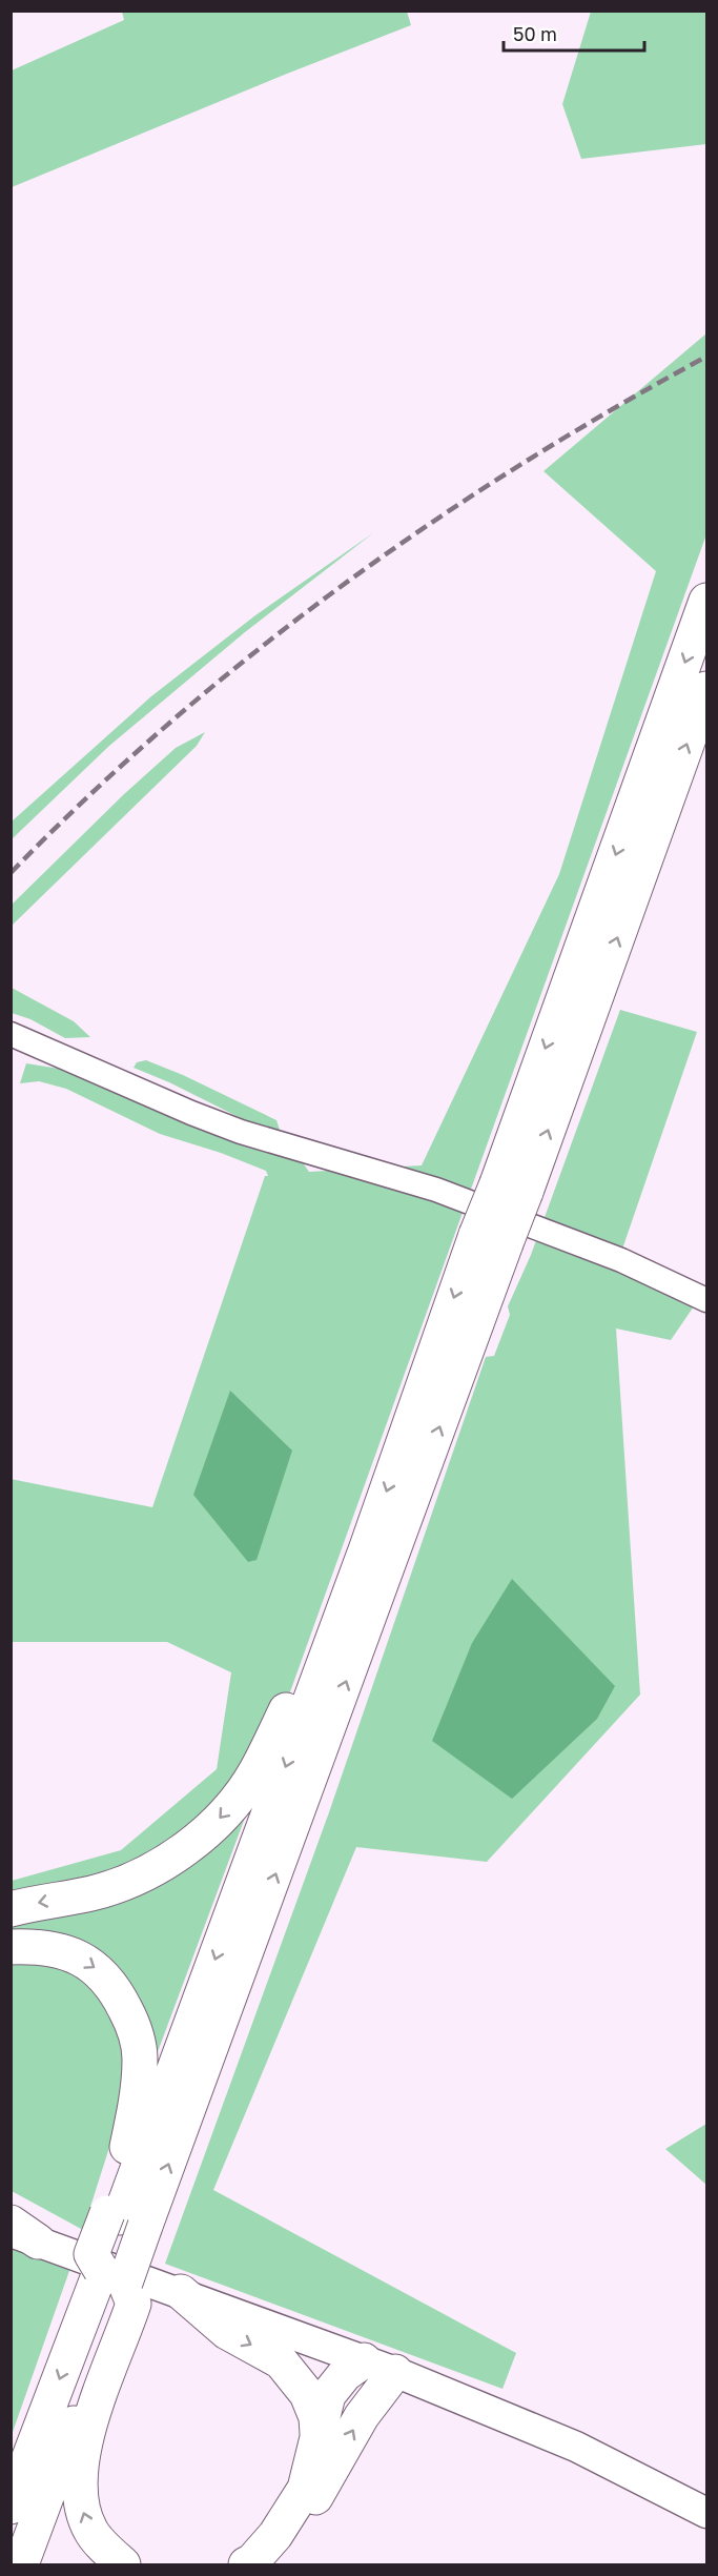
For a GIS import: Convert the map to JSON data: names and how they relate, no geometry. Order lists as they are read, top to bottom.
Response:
{
  "scale_bar": "50 m"
}
